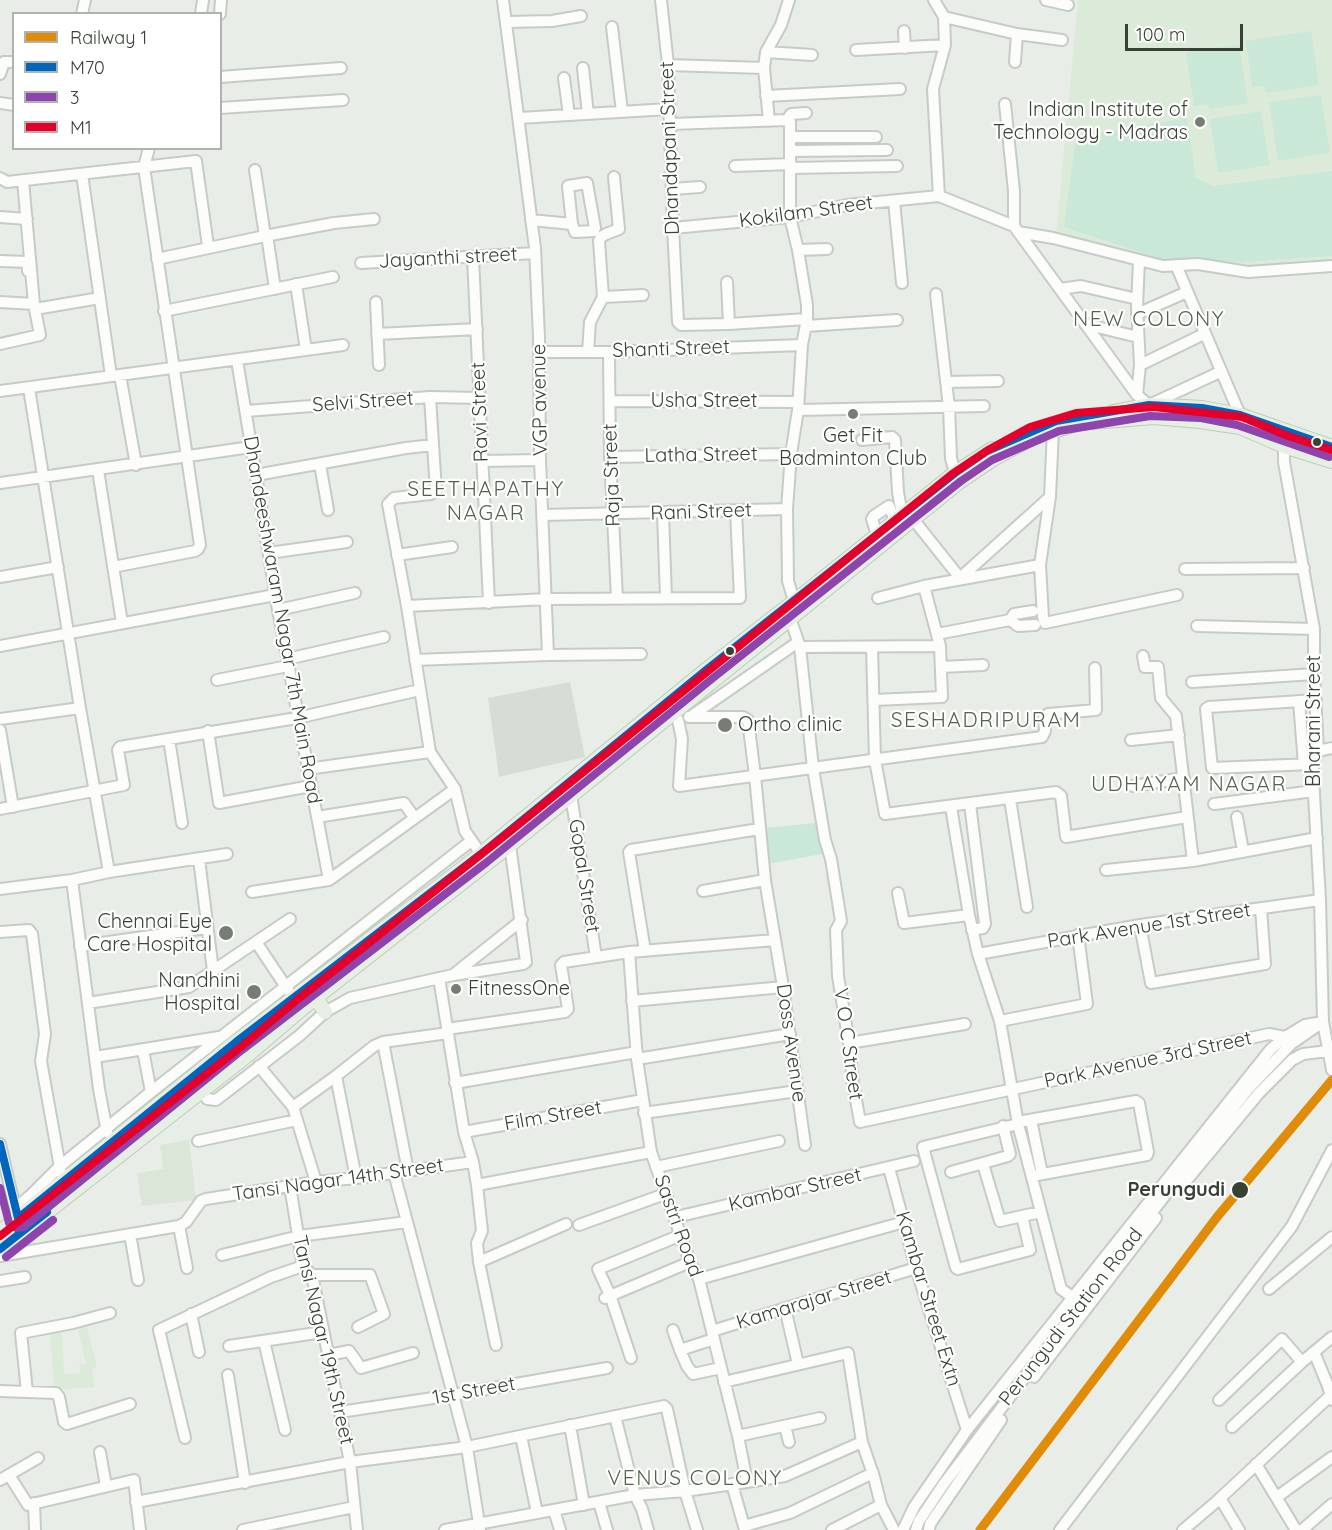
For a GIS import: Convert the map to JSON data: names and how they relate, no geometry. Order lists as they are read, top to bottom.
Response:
{
  "streets": {
    "street": [
      "Dhandapani Street",
      "Kokilam Street",
      "Jayanthi street",
      "Shanti Street",
      "VGP avenue",
      "Usha Street",
      "Selvi Street",
      "Ravi Street",
      "Latha Street",
      "Raja Street",
      "Rani Street",
      "Dhandeeshwaram Nagar 7th Main Road",
      "Bharani Street",
      "Gopal Street",
      "Park Avenue 1st Street",
      "Doss Avenue",
      "V O C Street",
      "Park Avenue 3rd Street",
      "Film Street",
      "Tansi Nagar 14th Street",
      "Kambar Street",
      "Sastri Road",
      "Kambar Street Extn",
      "Kamarajar Street",
      "Perungudi Station Road",
      "Tansi Nagar 19th Street",
      "1st Street"
    ]
  },
  "crossings": [
    ["Dhandapani Street", "Kokilam Street"],
    ["Jayanthi street", "VGP avenue"],
    ["Jayanthi street", "Ravi Street"],
    ["Shanti Street", "VGP avenue"],
    ["Shanti Street", "Raja Street"],
    ["VGP avenue", "Rani Street"],
    ["Usha Street", "Raja Street"],
    ["Selvi Street", "Ravi Street"],
    ["Selvi Street", "Dhandeeshwaram Nagar 7th Main Road"],
    ["Latha Street", "Raja Street"],
    ["Raja Street", "Rani Street"],
    ["Bharani Street", "Park Avenue 1st Street"],
    ["Bharani Street", "Perungudi Station Road"],
    ["V O C Street", "Park Avenue 3rd Street"],
    ["Park Avenue 3rd Street", "Perungudi Station Road"],
    ["Film Street", "Sastri Road"],
    ["Tansi Nagar 14th Street", "Tansi Nagar 19th Street"],
    ["Kambar Street", "Sastri Road"],
    ["Kambar Street", "Kambar Street Extn"],
    ["Sastri Road", "Kamarajar Street"],
    ["Kambar Street Extn", "Kamarajar Street"],
    ["Kambar Street Extn", "Perungudi Station Road"],
    ["Tansi Nagar 19th Street", "1st Street"]
  ],
  "districts": [
    "NEW COLONY",
    "SEETHAPATHY NAGAR",
    "SESHADRIPURAM",
    "UDHAYAM NAGAR",
    "VENUS COLONY"
  ],
  "places": [
    "Indian Institute of Technology - Madras",
    "Get Fit Badminton Club",
    "Ortho clinic",
    "Chennai Eye Care Hospital",
    "FitnessOne",
    "Nandhini Hospital",
    "Perungudi"
  ],
  "lines": [
    "transit line M70",
    "transit line M1",
    "transit line 3",
    "rail line 1"
  ],
  "legend": [
    "Railway 1",
    "M70",
    "3",
    "M1"
  ],
  "scale_bar": "100 m"
}
